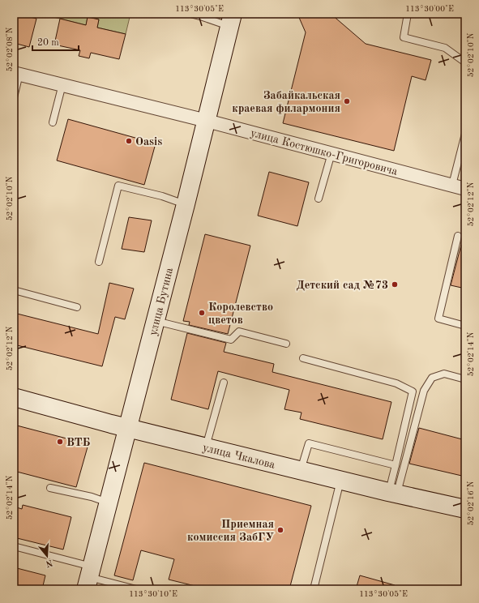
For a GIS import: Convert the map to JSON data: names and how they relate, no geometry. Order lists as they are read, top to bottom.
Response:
{
  "streets": {
    "main road": ["улица Бутина", "улица Чкалова"],
    "street": ["улица Костюшко-Григоровича"]
  },
  "crossings": [
    ["улица Костюшко-Григоровича", "улица Бутина"],
    ["улица Бутина", "улица Чкалова"]
  ],
  "places": [
    "Забайкальская краевая филармония",
    "Oasis",
    "Детский сад №73",
    "Королевство цветов",
    "ВТБ",
    "Приемная комиссия ЗабГУ"
  ],
  "scale_bar": "20 m",
  "north": "bottom",
  "coordinates": [
    "113°30'05\"E",
    "113°30'00\"E",
    "52°02'08\"N",
    "52°02'10\"N",
    "52°02'12\"N",
    "52°02'14\"N",
    "52°02'16\"N",
    "113°30'10\"E"
  ]
}
